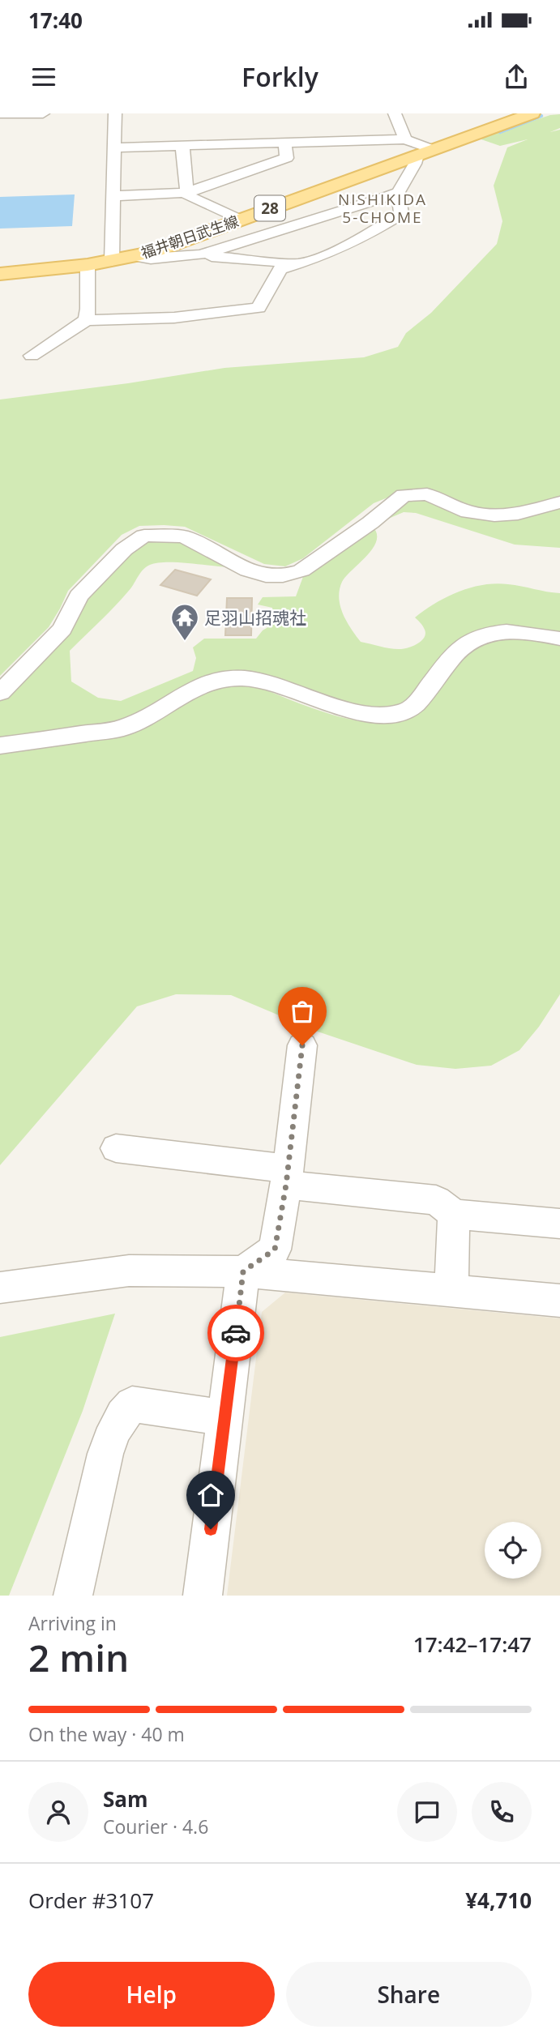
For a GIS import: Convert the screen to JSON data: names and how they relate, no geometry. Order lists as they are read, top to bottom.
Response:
{
  "streets": {
    "main road": ["28", "福井朝日武生線"]
  },
  "districts": ["NISHIKIDA 5-CHOME"],
  "places": {
    "temple": ["足羽山招魂社"]
  },
  "page": {
    "status": "17:40",
    "header": "Forkly",
    "heading": ["2 min", "Arriving in", "17:42–17:47"],
    "panel": [
      "Sam",
      "Courier · 4.6",
      "Order #3107",
      "¥4,710"
    ],
    "bar": "On the way · 40 m",
    "buttons": ["Help", "Share"]
  }
}
